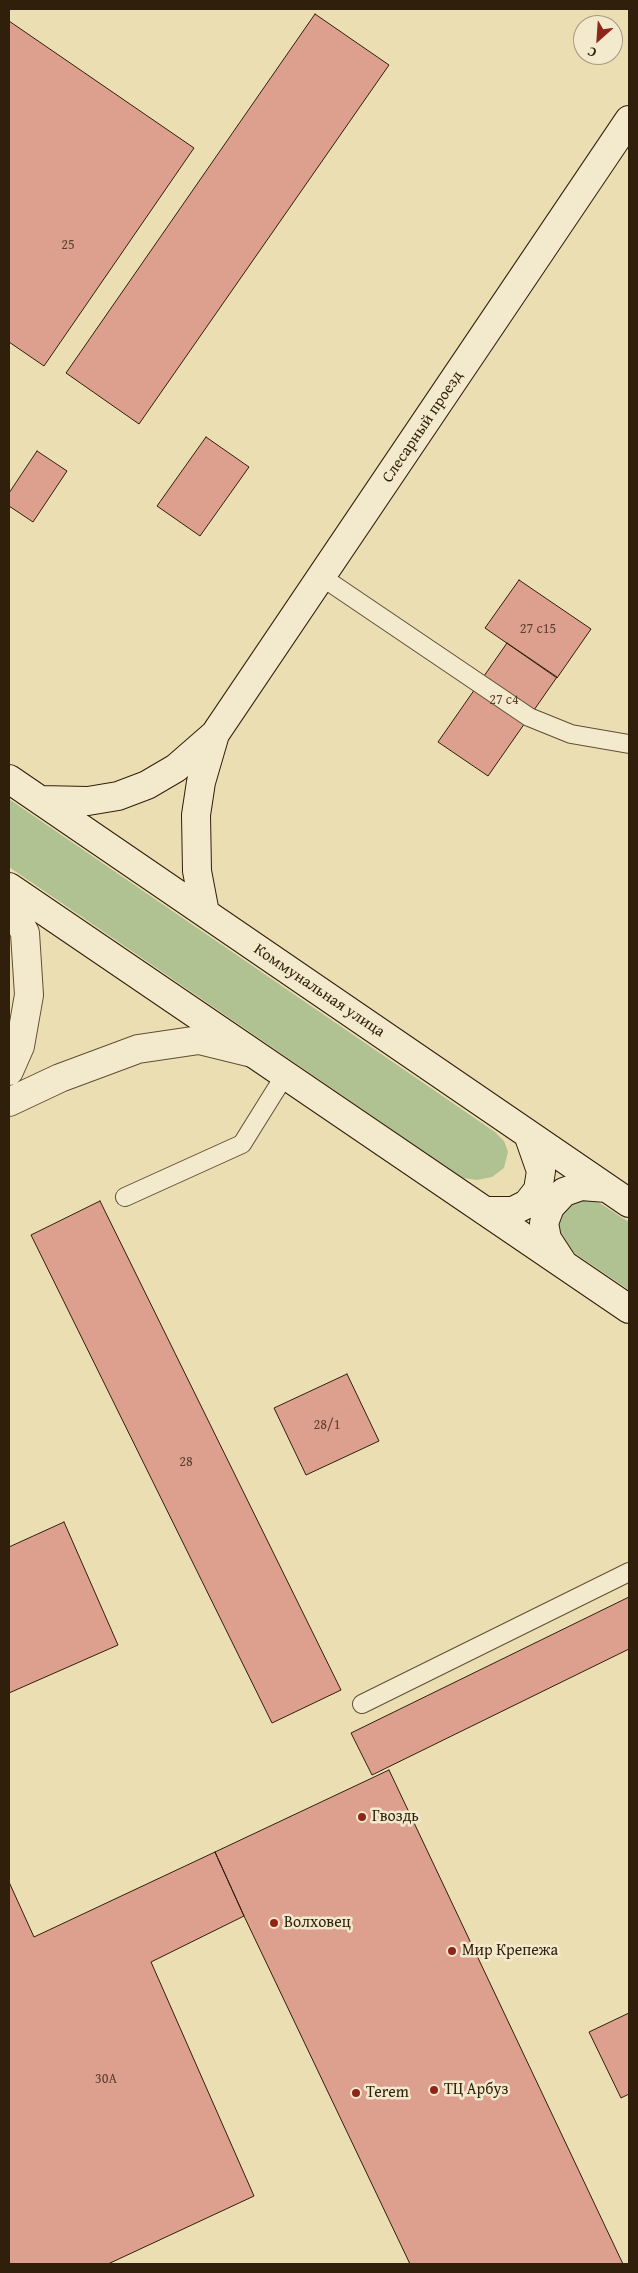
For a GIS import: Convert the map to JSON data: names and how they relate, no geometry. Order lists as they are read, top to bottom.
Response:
{
  "streets": {
    "main road": ["Слесарный проезд", "Коммунальная улица"]
  },
  "crossings": [
    ["Слесарный проезд", "Коммунальная улица"]
  ],
  "places": [
    "Гвоздь",
    "Волховец",
    "Мир Крепежа",
    "ТЦ Арбуз",
    "Terem"
  ],
  "house_numbers": [
    "25",
    "27 c15",
    "27 c4",
    "28/1",
    "28",
    "30А"
  ],
  "north": "bottom left"
}
